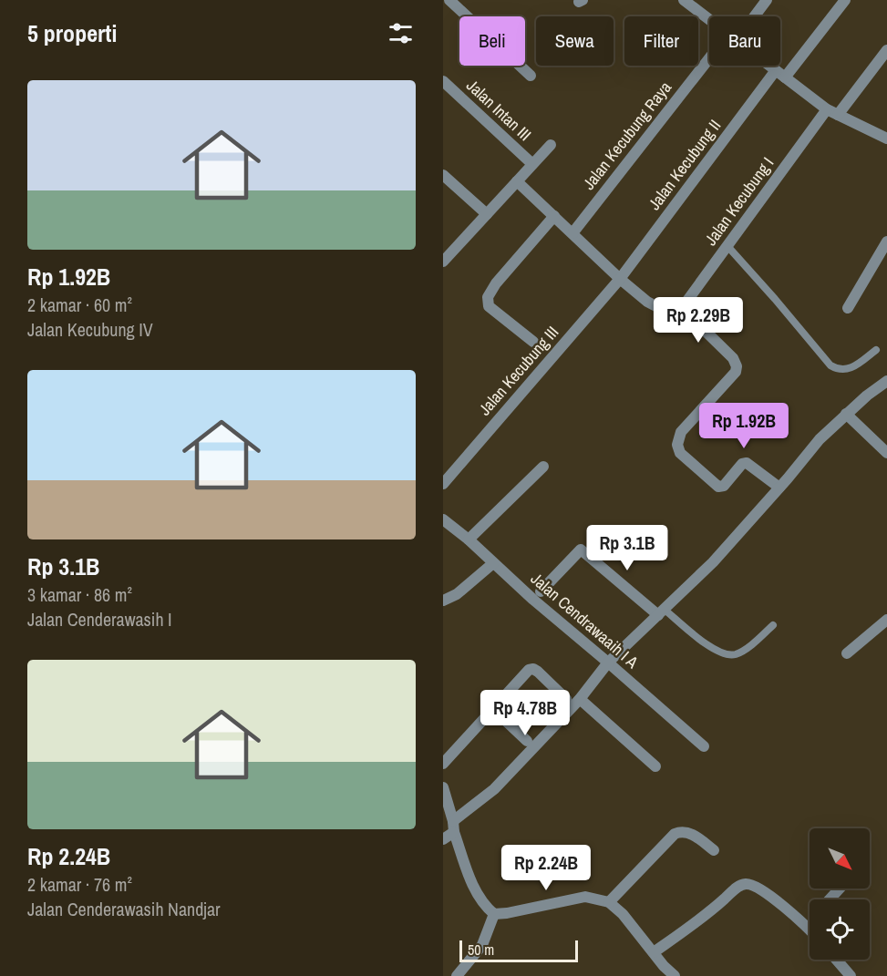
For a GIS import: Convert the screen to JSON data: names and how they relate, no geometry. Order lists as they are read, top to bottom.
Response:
{
  "streets": {
    "street": [
      "Jalan Intan III",
      "Jalan Kecubung Raya",
      "Jalan Kecubung II",
      "Jalan Kecubung I",
      "Jalan Kecubung III",
      "Jalan Cendrawaaih I A"
    ]
  },
  "crossings": [
    ["Jalan Kecubung II", "Jalan Kecubung III"]
  ],
  "scale_bar": "50 m",
  "north": "bottom right",
  "page": {
    "heading": "5 properti",
    "chip": [
      "Beli",
      "Sewa",
      "Filter",
      "Baru"
    ],
    "list": [
      {
        "name": "Rp 1.92B",
        "note": "2 kamar · 60 m² · Jalan Kecubung IV"
      },
      {
        "name": "Rp 3.1B",
        "note": "3 kamar · 86 m² · Jalan Cenderawasih I"
      },
      {
        "name": "Rp 2.24B",
        "note": "2 kamar · 76 m² · Jalan Cenderawasih Nandjar"
      }
    ],
    "price": [
      "Rp 2.29B",
      "Rp 1.92B",
      "Rp 3.1B",
      "Rp 4.78B",
      "Rp 2.24B"
    ],
    "scale": "50 m"
  }
}
